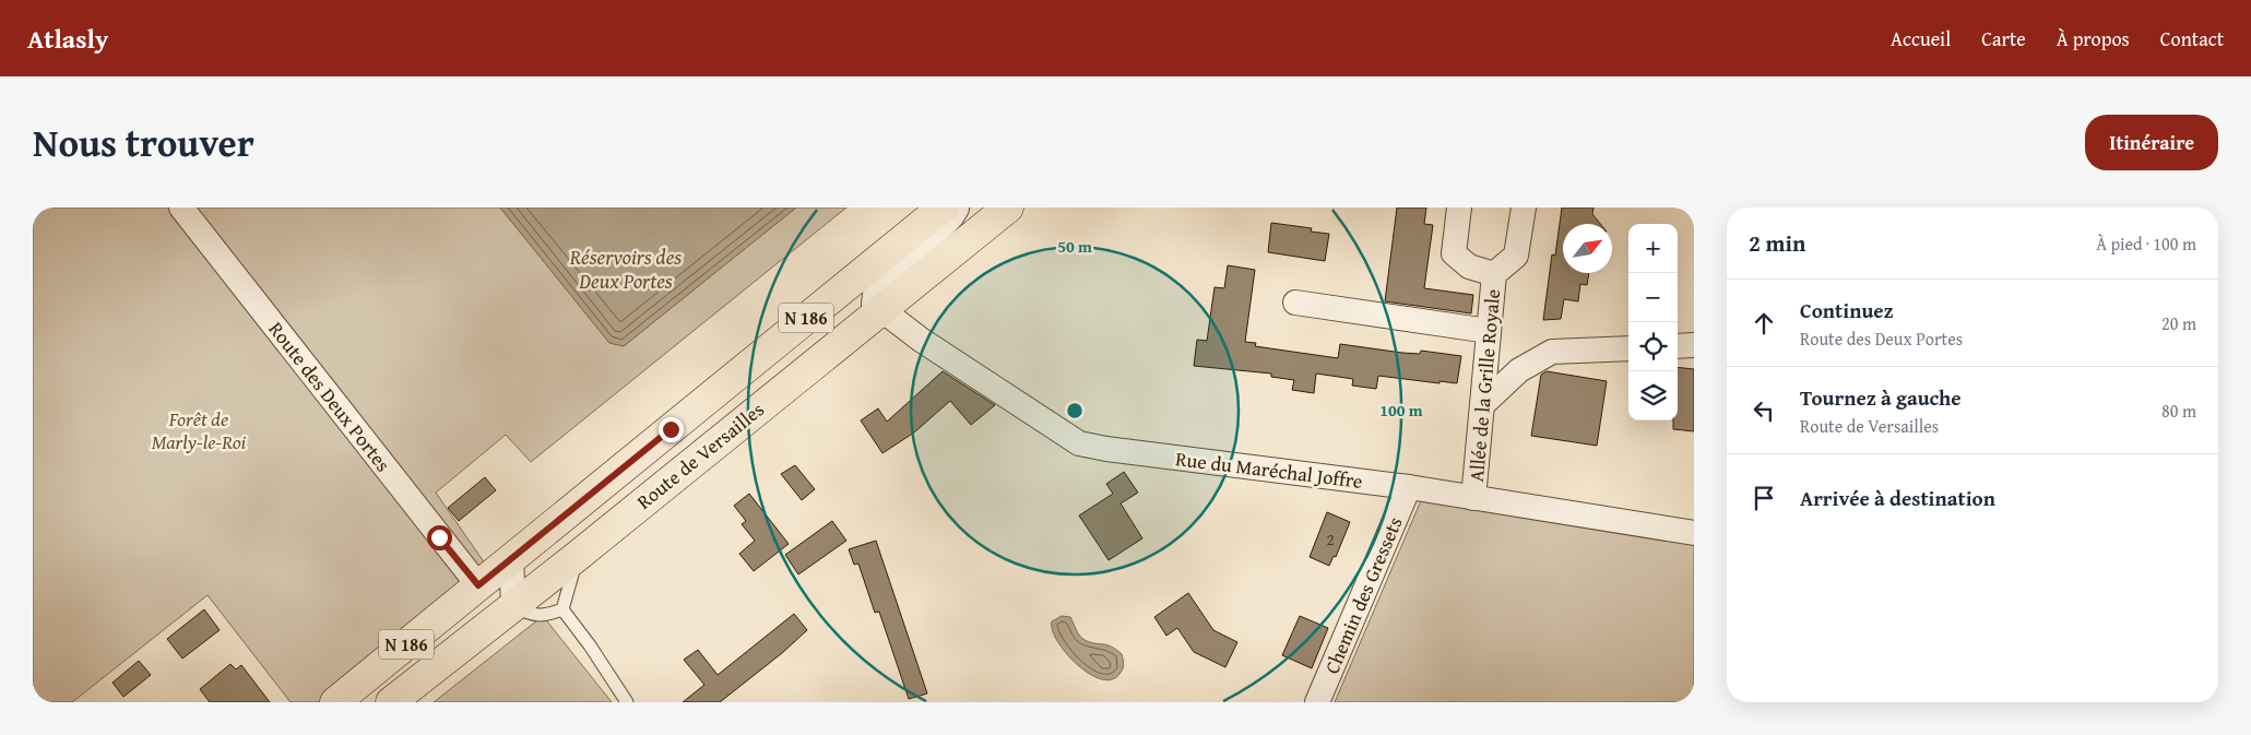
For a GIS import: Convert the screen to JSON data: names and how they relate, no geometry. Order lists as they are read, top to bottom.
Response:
{
  "streets": {
    "main road": ["N 186", "Route de Versailles"],
    "street": [
      "Allée de la Grille Royale",
      "Route des Deux Portes",
      "Rue du Maréchal Joffre",
      "Chemin des Gressets"
    ]
  },
  "crossings": [
    ["Allée de la Grille Royale", "Rue du Maréchal Joffre"],
    ["Route des Deux Portes", "Route de Versailles"],
    ["Route de Versailles", "Rue du Maréchal Joffre"],
    ["Rue du Maréchal Joffre", "Chemin des Gressets"]
  ],
  "water": ["Réservoirs des Deux Portes"],
  "parks": ["Forêt de Marly-le-Roi"],
  "house_numbers": ["2"],
  "north": "top right",
  "page": {
    "header": "Atlasly",
    "nav": [
      "Accueil",
      "Carte",
      "À propos",
      "Contact"
    ],
    "title": "Nous trouver",
    "buttons": "Itinéraire",
    "heading": ["2 min", "À pied · 100 m"],
    "map_buttons": ["+", "−"],
    "list": [
      ["Continuez", "Route des Deux Portes", "20 m"],
      ["Tournez à gauche", "Route de Versailles", "80 m"],
      "Arrivée à destination"
    ]
  },
  "rings": ["50 m", "100 m"]
}
